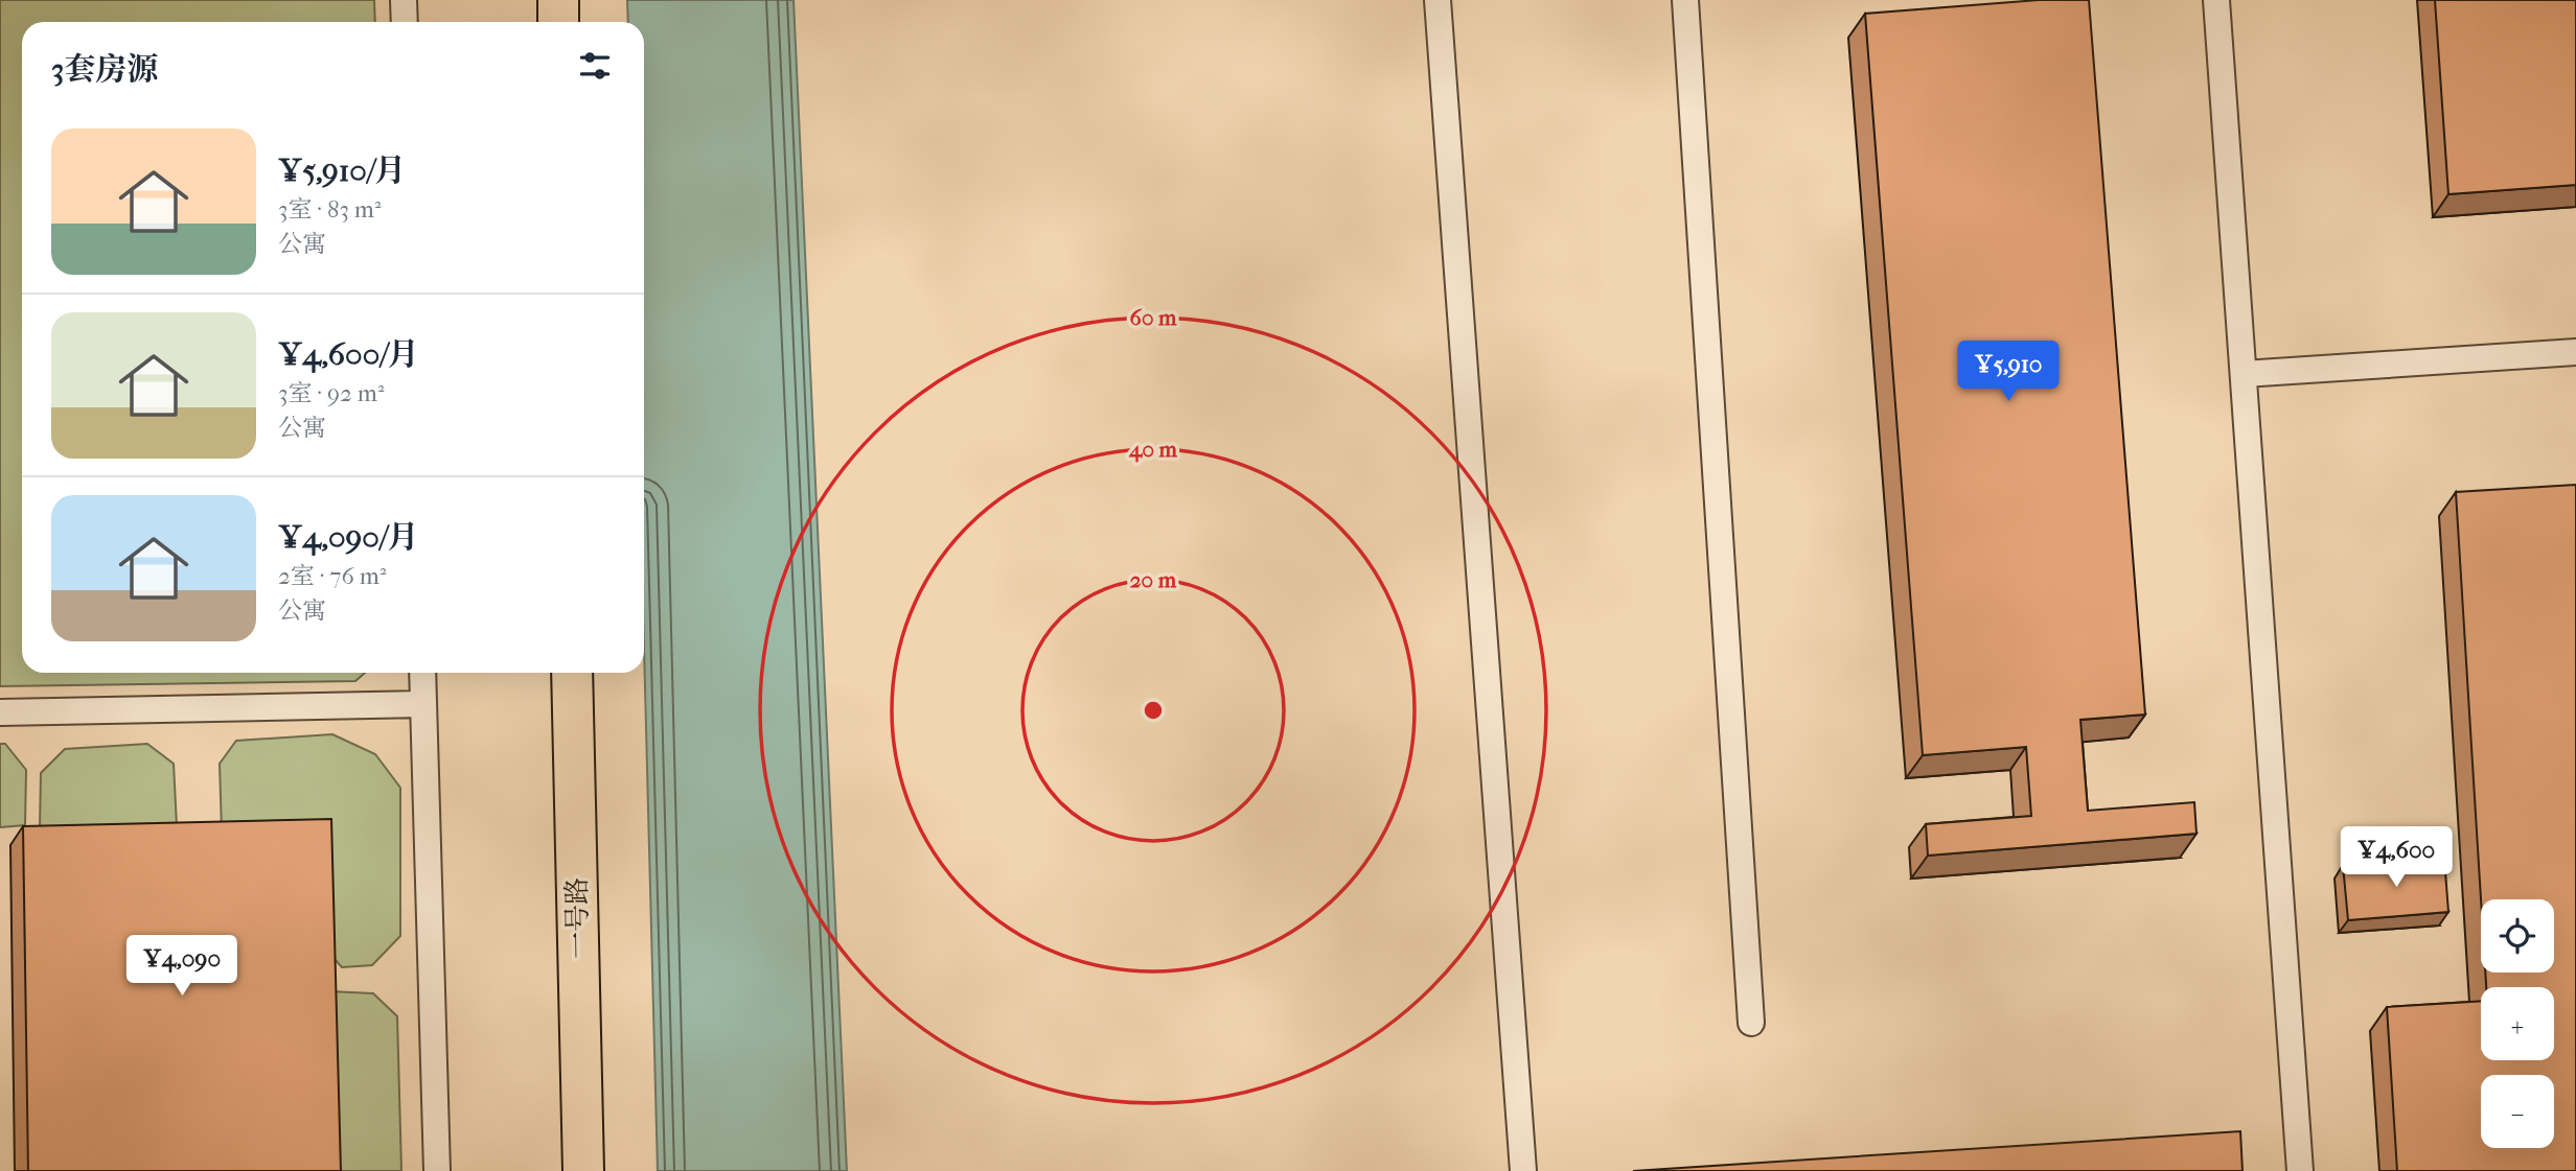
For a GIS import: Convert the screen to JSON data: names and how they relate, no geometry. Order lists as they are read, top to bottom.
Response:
{
  "streets": {
    "main road": ["一号路"]
  },
  "page": {
    "heading": "3套房源",
    "list": [
      {
        "name": "¥5,910/月",
        "note": "3室 · 83 m² · 公寓"
      },
      {
        "name": "¥4,600/月",
        "note": "3室 · 92 m² · 公寓"
      },
      {
        "name": "¥4,090/月",
        "note": "2室 · 76 m² · 公寓"
      }
    ],
    "price": ["¥5,910", "¥4,600", "¥4,090"],
    "map_buttons": ["+", "−"]
  },
  "rings": ["60 m", "40 m", "20 m"]
}
